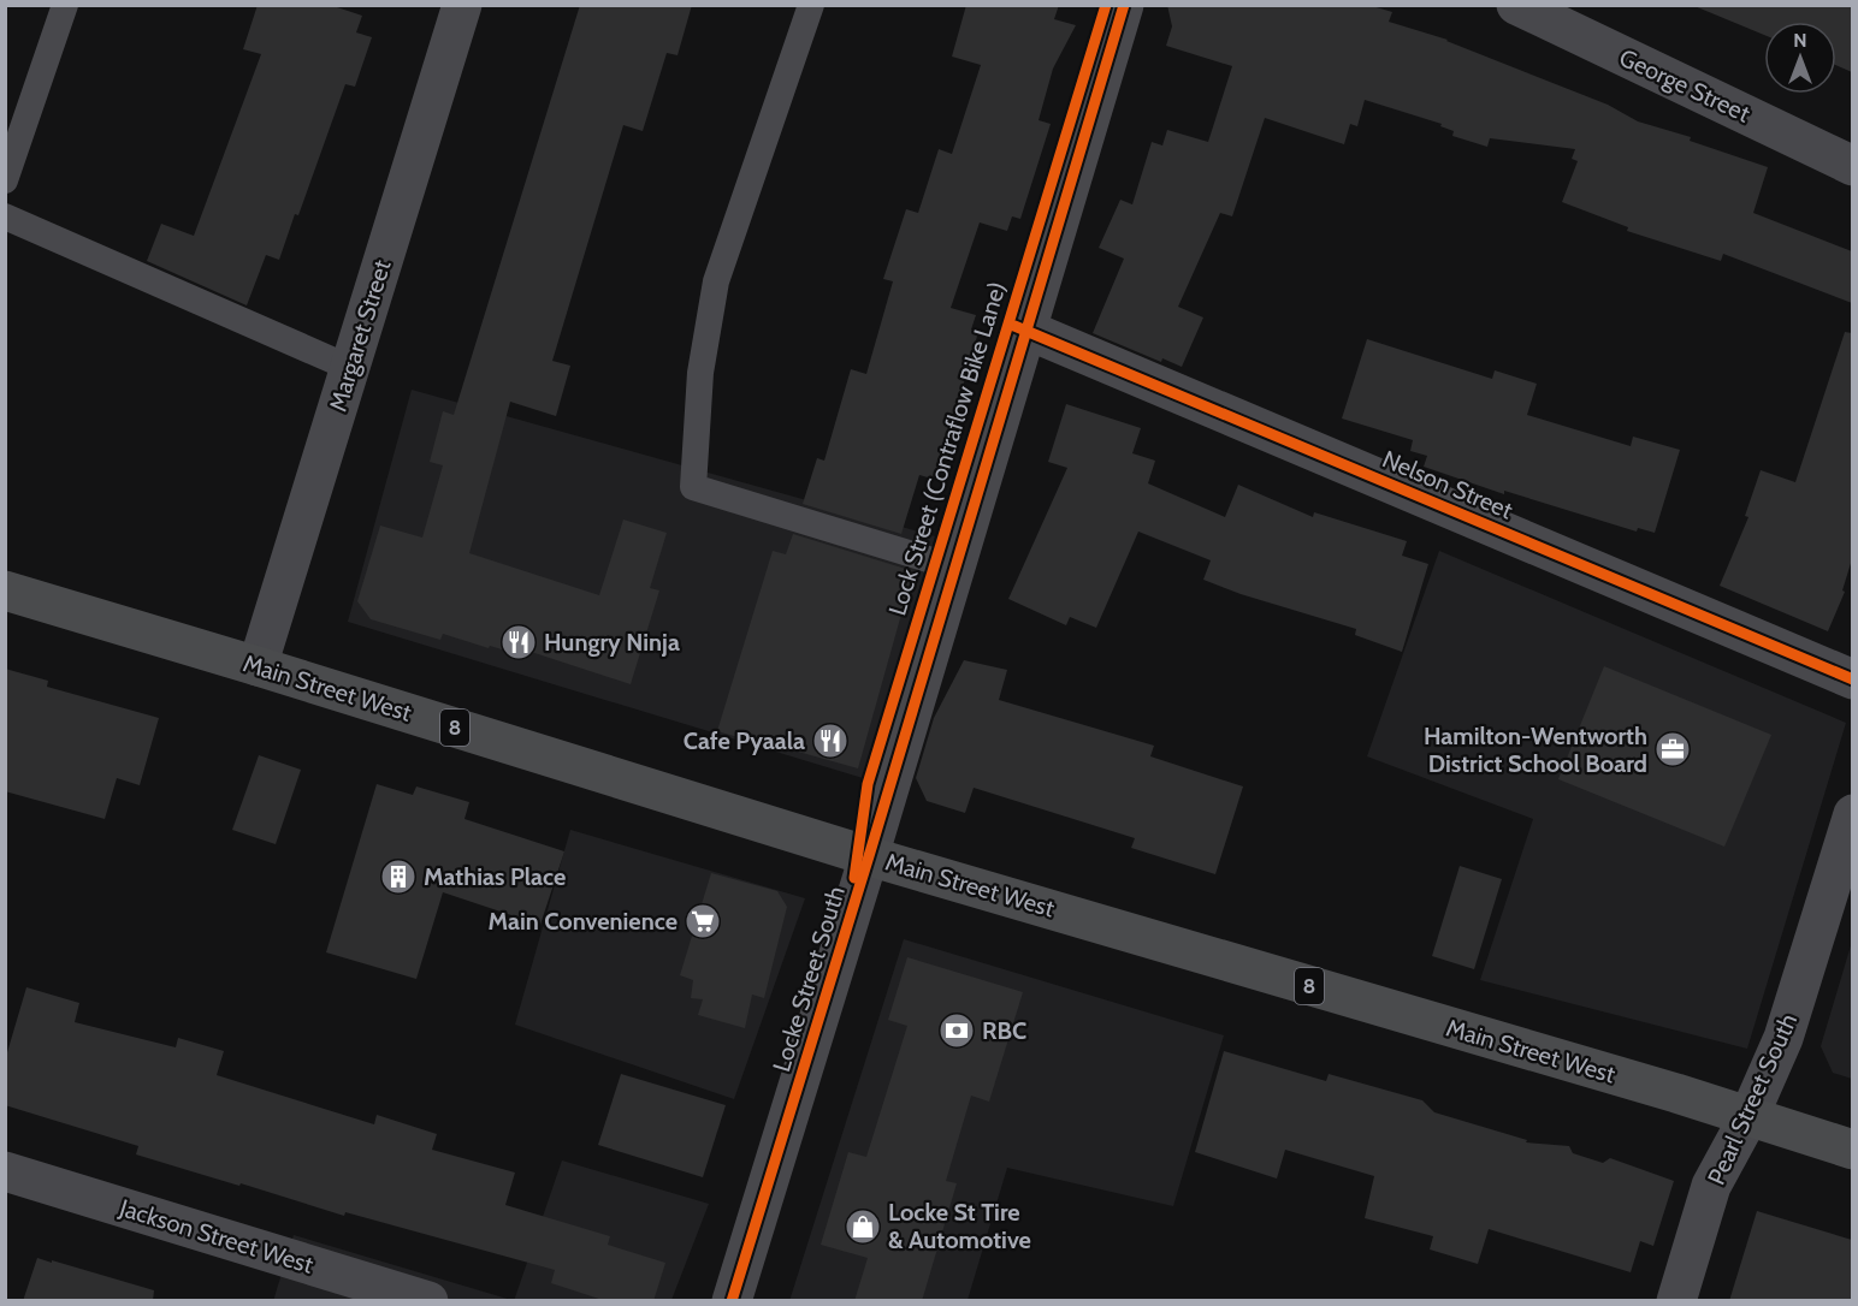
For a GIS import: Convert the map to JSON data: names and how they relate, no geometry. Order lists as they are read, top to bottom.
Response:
{
  "streets": {
    "main road": ["Main Street West", "8"],
    "street": [
      "George Street",
      "Margaret Street",
      "Nelson Street",
      "Locke Street South",
      "Pearl Street South",
      "Jackson Street West"
    ],
    "cycle path": ["Lock Street (Contraflow Bike Lane)"]
  },
  "crossings": [
    ["Margaret Street", "Main Street West"],
    ["Nelson Street", "Locke Street South"],
    ["Main Street West", "Locke Street South"],
    ["Main Street West", "Pearl Street South"]
  ],
  "places": {
    "restaurant": ["Hungry Ninja", "Cafe Pyaala"],
    "office": ["Hamilton-Wentworth District School Board"],
    "building": ["Mathias Place"],
    "supermarket": ["Main Convenience"],
    "bank": ["RBC"],
    "shop": ["Locke St Tire & Automotive"]
  },
  "north": "top"
}
